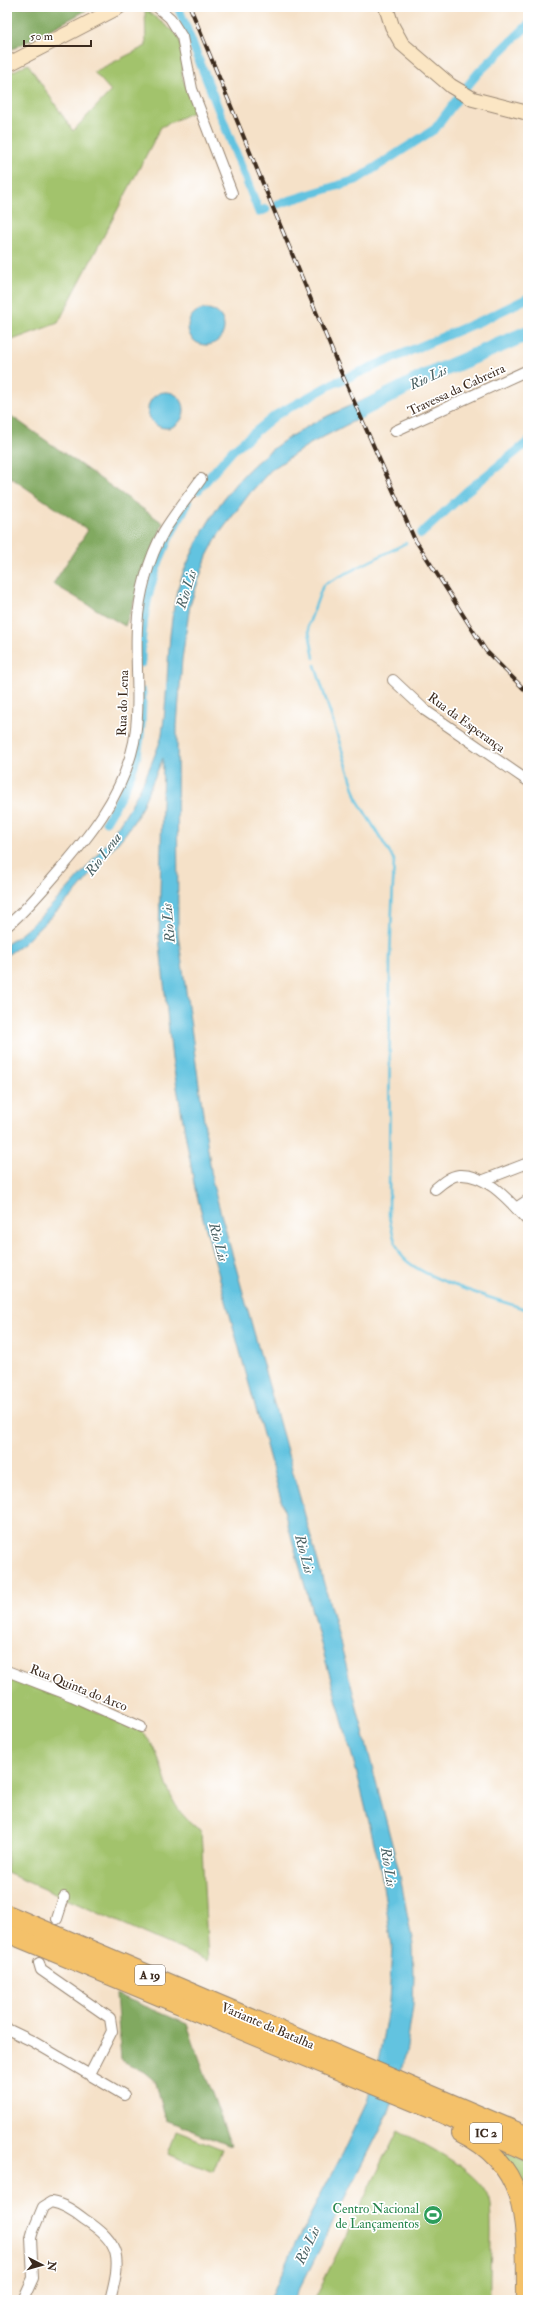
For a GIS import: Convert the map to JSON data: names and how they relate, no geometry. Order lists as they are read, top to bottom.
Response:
{
  "streets": {
    "highway": ["A 19", "Variante da Batalha", "IC 2"],
    "street": [
      "Travessa da Cabreira",
      "Rua do Lena",
      "Rua da Esperança",
      "Rua Quinta do Arco"
    ]
  },
  "crossings": [
    ["Variante da Batalha", "IC 2"]
  ],
  "water": ["Rio Lis", "Rio Lena"],
  "places": {
    "sports": ["Centro Nacional de Lançamentos"]
  },
  "scale_bar": "50 m",
  "north": "right"
}
